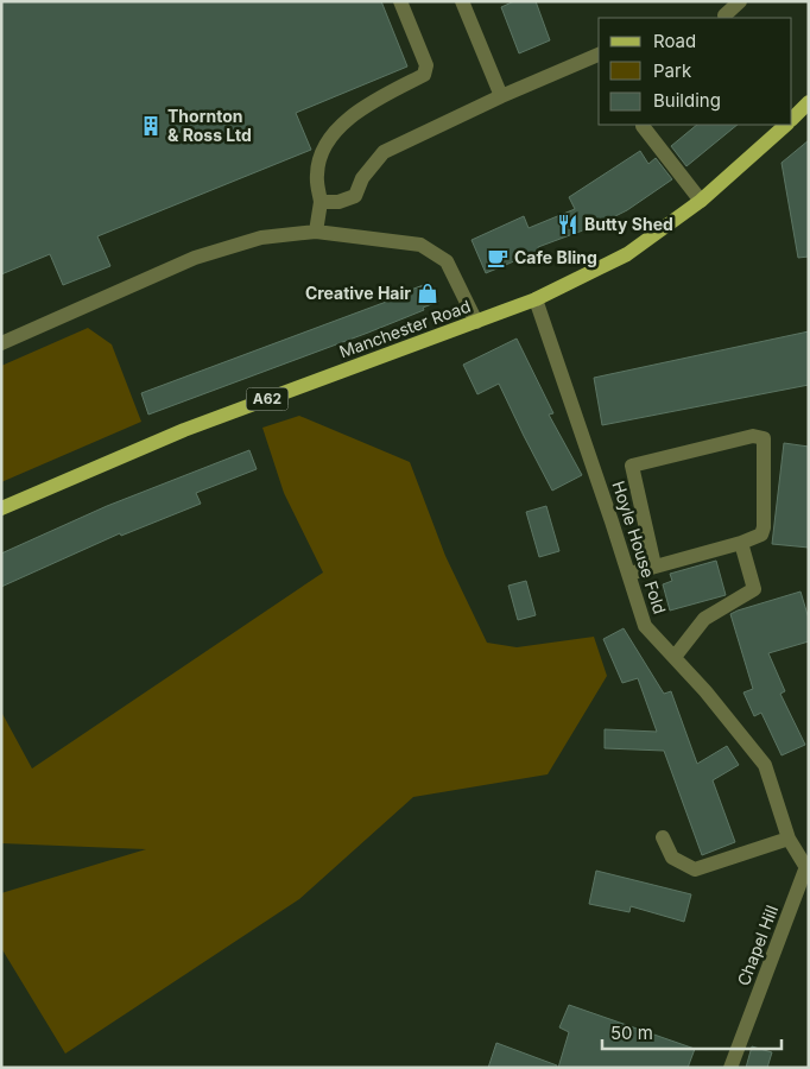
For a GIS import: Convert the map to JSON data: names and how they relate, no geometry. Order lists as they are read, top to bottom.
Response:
{
  "streets": {
    "main road": ["Manchester Road", "A62"],
    "street": ["Hoyle House Fold", "Chapel Hill"]
  },
  "crossings": [
    ["Manchester Road", "Hoyle House Fold"],
    ["Hoyle House Fold", "Chapel Hill"]
  ],
  "places": {
    "building": ["Thornton & Ross Ltd"],
    "restaurant": ["Butty Shed"],
    "cafe": ["Cafe Bling"],
    "shop": ["Creative Hair"]
  },
  "legend": ["Road", "Park", "Building"],
  "scale_bar": "50 m"
}
